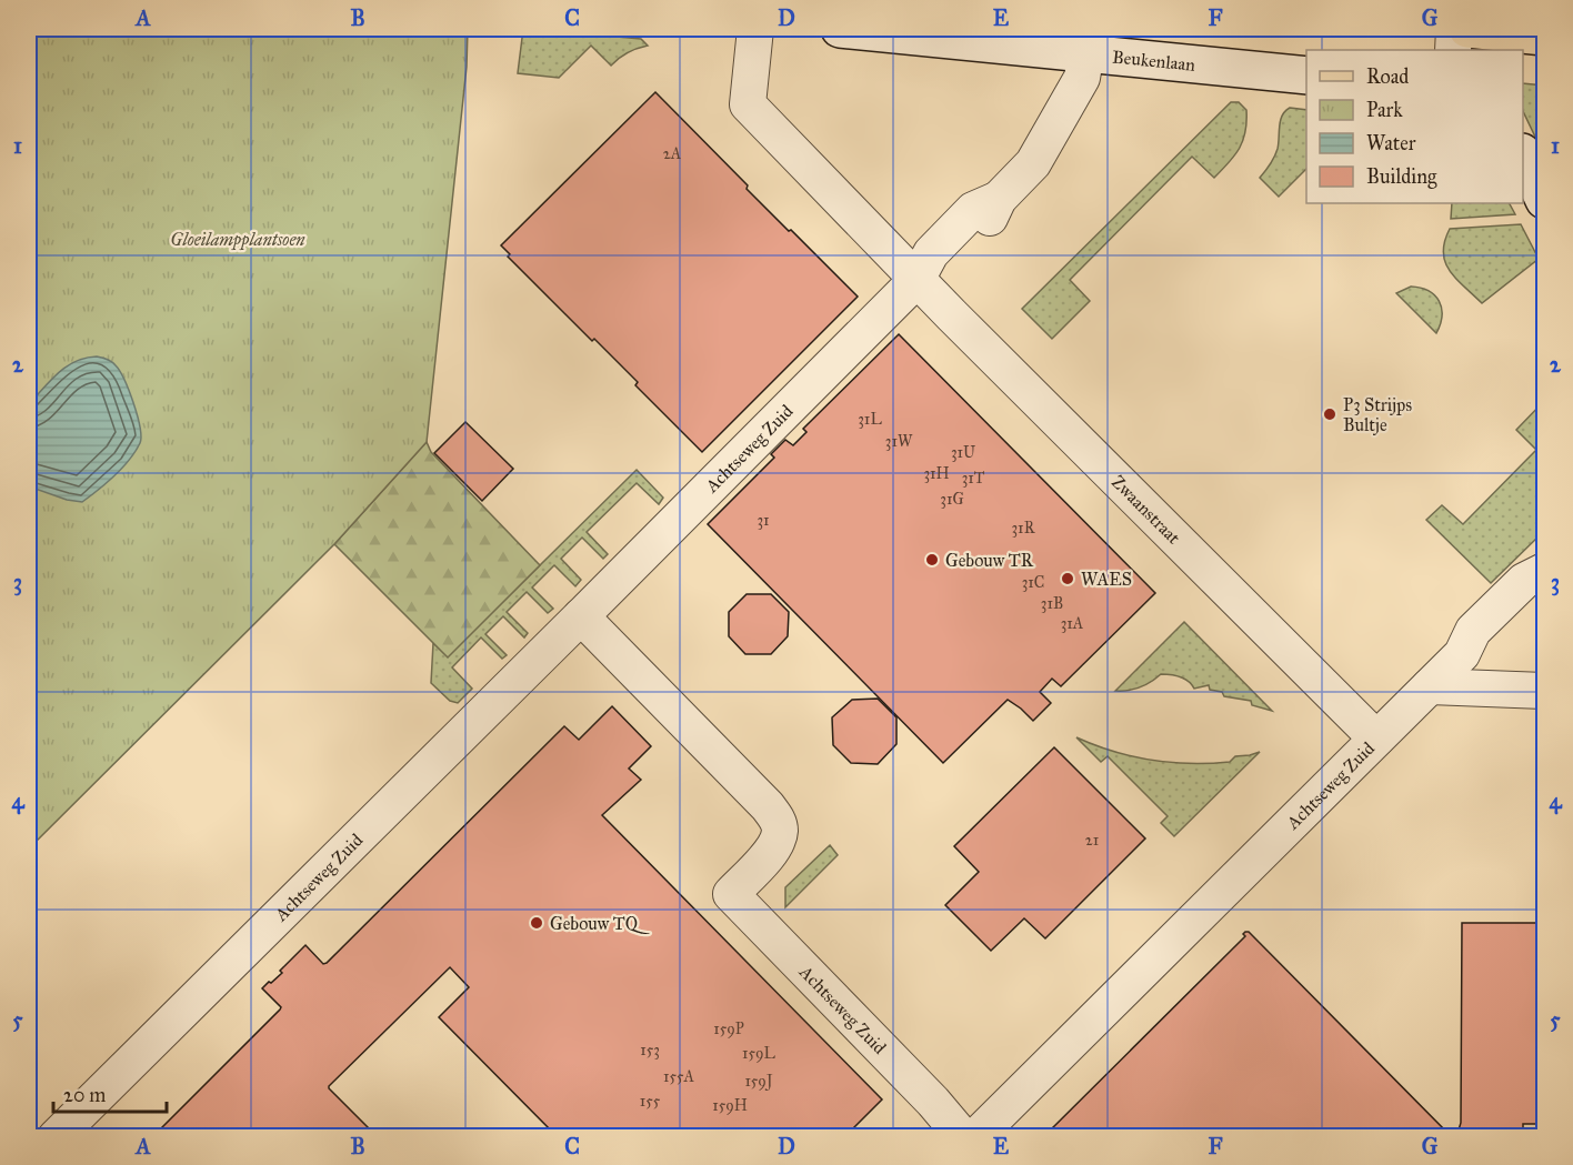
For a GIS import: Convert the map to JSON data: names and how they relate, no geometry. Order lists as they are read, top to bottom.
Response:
{
  "streets": {
    "street": ["Beukenlaan", "Achtseweg Zuid", "Zwaanstraat"]
  },
  "crossings": [
    ["Beukenlaan", "Achtseweg Zuid"],
    ["Achtseweg Zuid", "Zwaanstraat"]
  ],
  "parks": ["Gloeilampplantsoen"],
  "places": [
    "P3 Strijps Bultje",
    "Gebouw TR",
    "WAES",
    "Gebouw TQ"
  ],
  "house_numbers": [
    "2A",
    "31L",
    "31W",
    "31U",
    "31H",
    "31T",
    "31G",
    "31",
    "31R",
    "31C",
    "31B",
    "31A",
    "21",
    "159P",
    "153",
    "159L",
    "155A",
    "159J",
    "155",
    "159H"
  ],
  "legend": [
    "Road",
    "Park",
    "Water",
    "Building"
  ],
  "scale_bar": "20 m",
  "grid": {
    "columns": [
      "A",
      "B",
      "C",
      "D",
      "E",
      "F",
      "G"
    ],
    "rows": [
      "1",
      "2",
      "3",
      "4",
      "5"
    ]
  }
}
